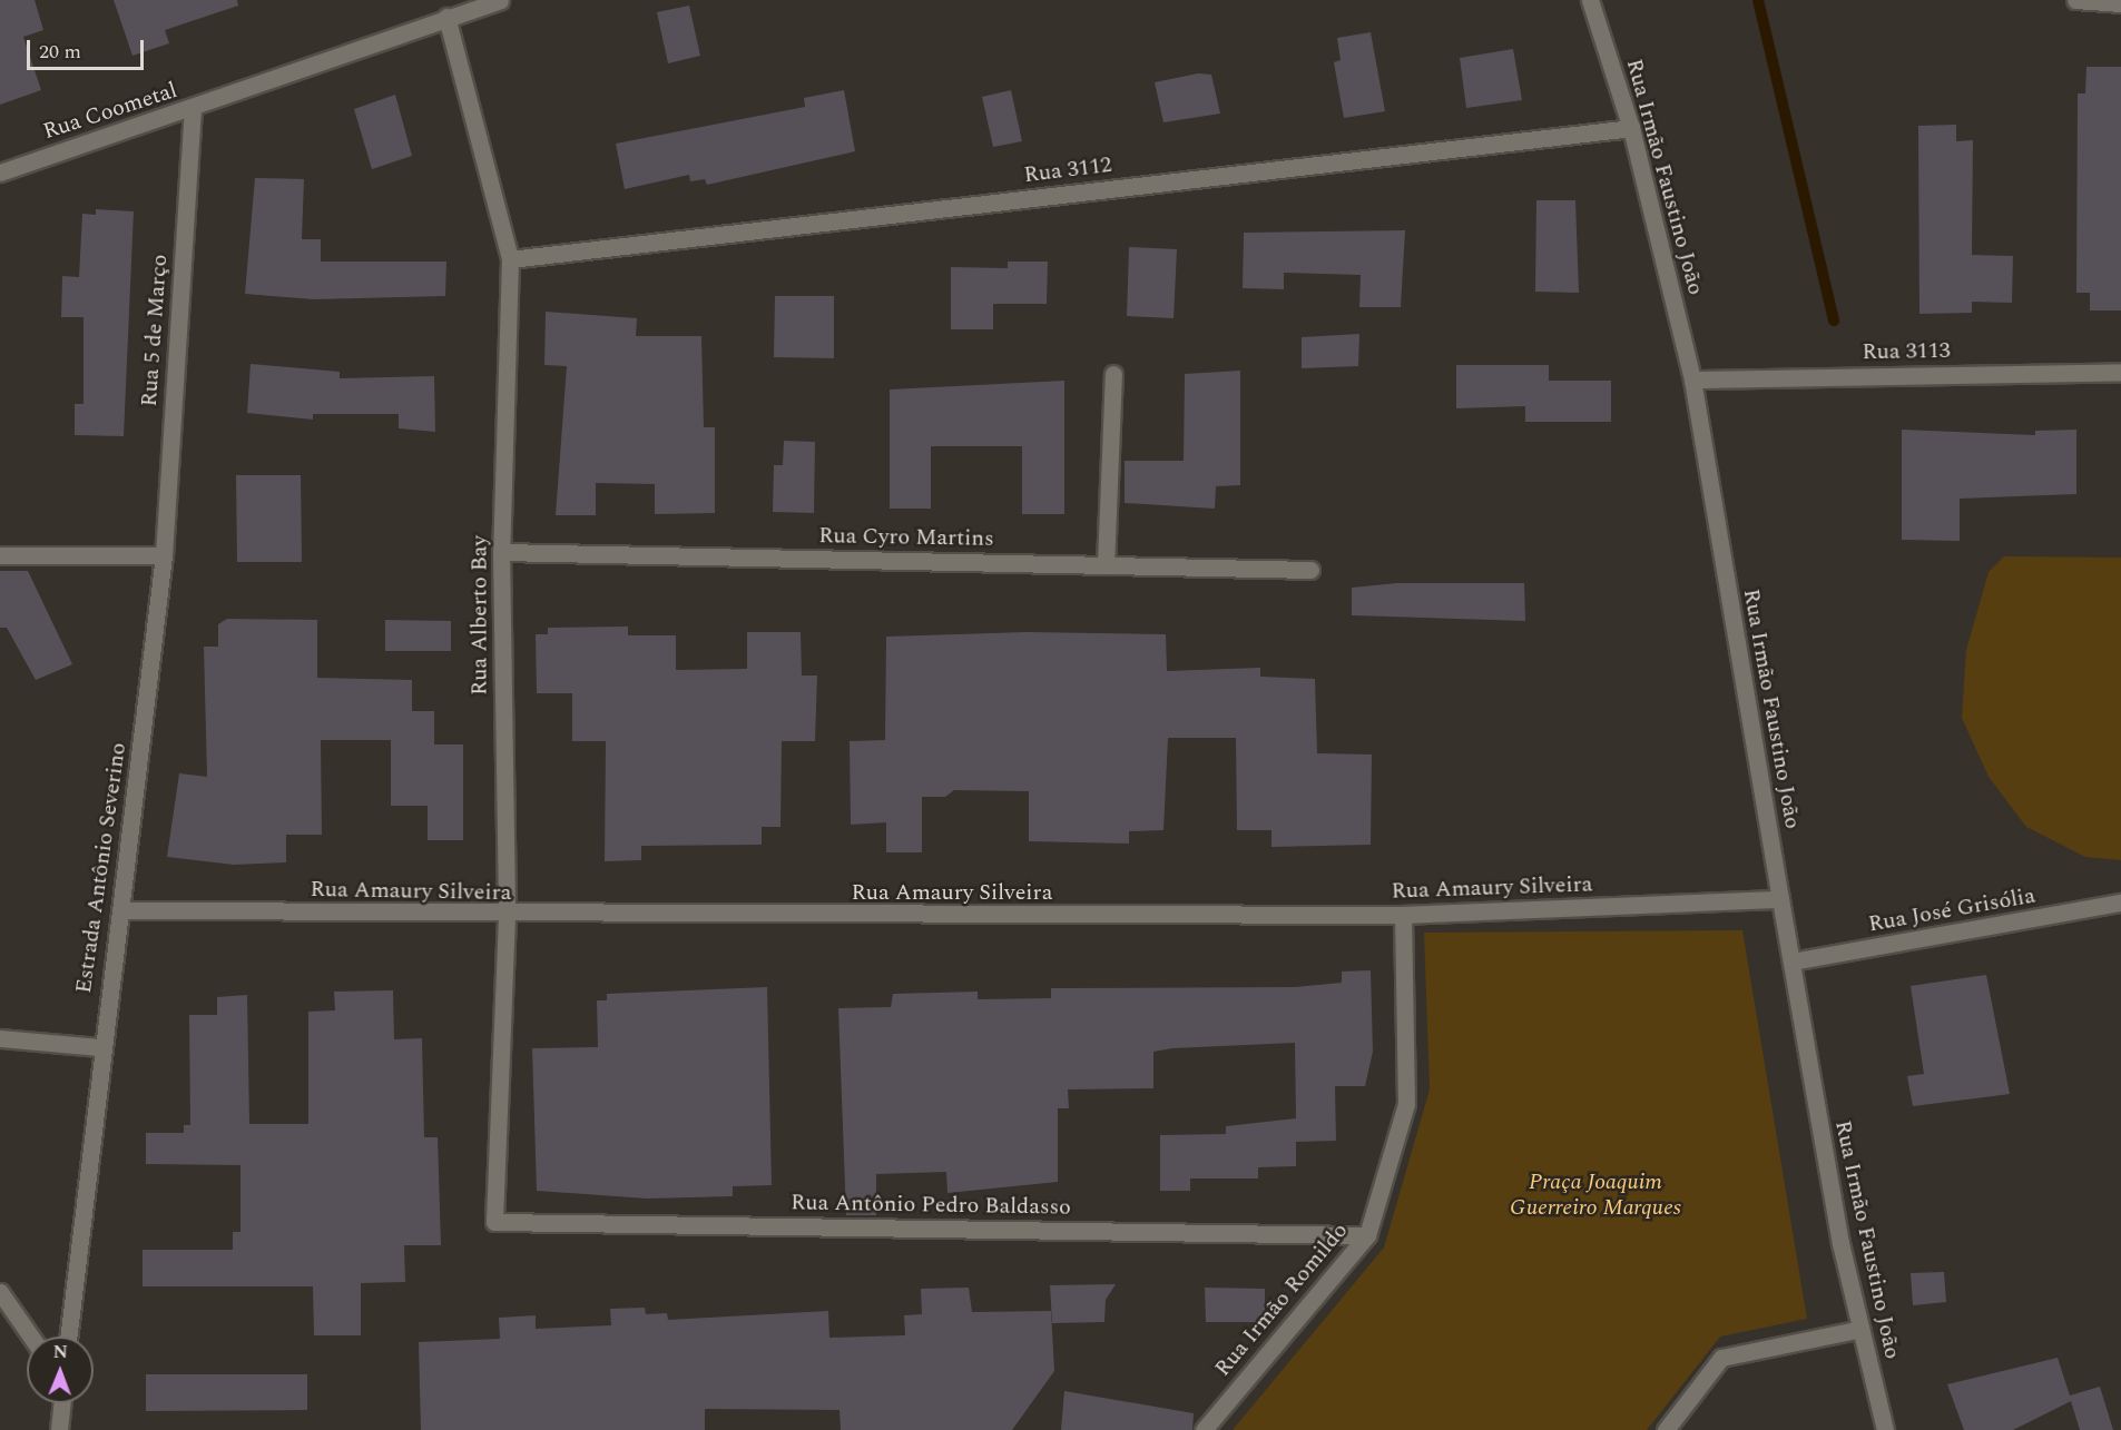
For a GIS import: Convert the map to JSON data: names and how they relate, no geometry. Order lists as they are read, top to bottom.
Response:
{
  "streets": {
    "street": [
      "Rua Coometal",
      "Rua 3112",
      "Rua Irmão Faustino João",
      "Rua 5 de Março",
      "Rua 3113",
      "Rua Cyro Martins",
      "Rua Alberto Bay",
      "Estrada Antônio Severino",
      "Rua Amaury Silveira",
      "Rua José Grisólia",
      "Rua Antônio Pedro Baldasso",
      "Rua Irmão Romildo"
    ]
  },
  "crossings": [
    ["Rua Coometal", "Rua 5 de Março"],
    ["Rua Coometal", "Rua Alberto Bay"],
    ["Rua 3112", "Rua Irmão Faustino João"],
    ["Rua 3112", "Rua Alberto Bay"],
    ["Rua Irmão Faustino João", "Rua 3113"],
    ["Rua Irmão Faustino João", "Rua Amaury Silveira"],
    ["Rua Irmão Faustino João", "Rua José Grisólia"],
    ["Rua 5 de Março", "Estrada Antônio Severino"],
    ["Rua Cyro Martins", "Rua Alberto Bay"],
    ["Rua Alberto Bay", "Rua Amaury Silveira"],
    ["Rua Alberto Bay", "Rua Antônio Pedro Baldasso"],
    ["Estrada Antônio Severino", "Rua Amaury Silveira"],
    ["Rua Amaury Silveira", "Rua Irmão Romildo"],
    ["Rua Antônio Pedro Baldasso", "Rua Irmão Romildo"]
  ],
  "parks": ["Praça Joaquim Guerreiro Marques"],
  "scale_bar": "20 m",
  "north": "top"
}
